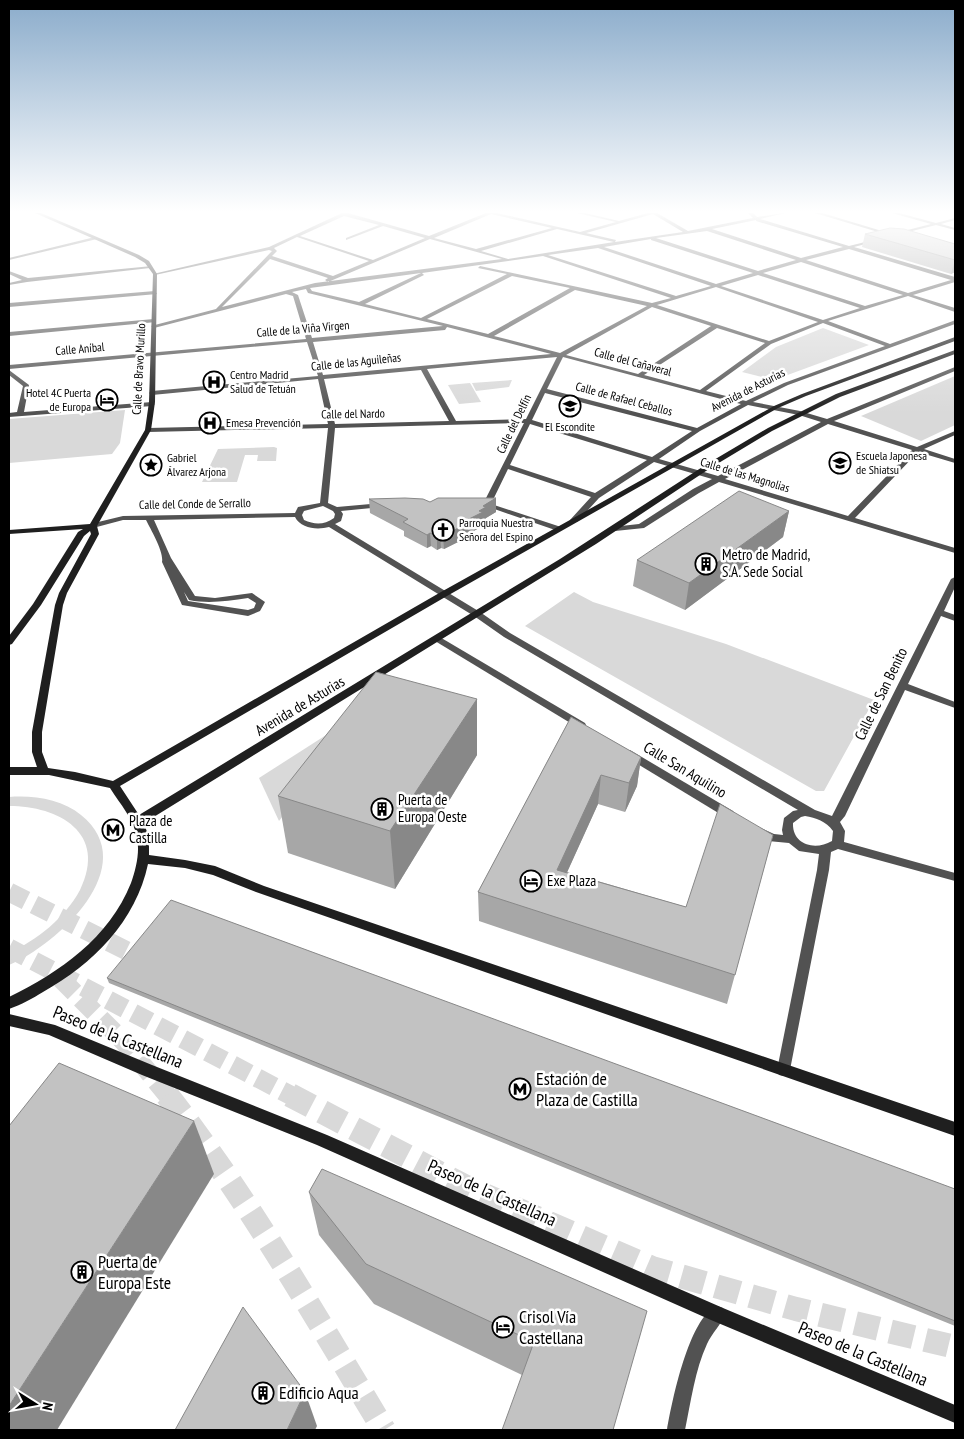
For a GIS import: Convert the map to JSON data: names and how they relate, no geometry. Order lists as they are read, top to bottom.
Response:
{
  "streets": {
    "main road": ["Calle de Bravo Murillo", "Avenida de Asturias", "Paseo de la Castellana"],
    "street": [
      "Calle de la Viña Virgen",
      "Calle Aníbal",
      "Calle de las Aguileñas",
      "Calle del Cañaveral",
      "Calle de Rafael Ceballos",
      "Calle del Nardo",
      "Calle del Delfín",
      "Calle de las Magnolias",
      "Calle del Conde de Serrallo",
      "Calle de San Benito",
      "Calle San Aquilino"
    ]
  },
  "crossings": [
    ["Calle de la Viña Virgen", "Calle Aníbal"],
    ["Calle de la Viña Virgen", "Calle del Cañaveral"],
    ["Calle de la Viña Virgen", "Calle de Bravo Murillo"],
    ["Calle Aníbal", "Calle de Bravo Murillo"],
    ["Calle de las Aguileñas", "Calle del Cañaveral"],
    ["Calle de las Aguileñas", "Calle de Bravo Murillo"],
    ["Calle de las Aguileñas", "Calle del Delfín"],
    ["Calle del Cañaveral", "Avenida de Asturias"],
    ["Calle del Cañaveral", "Calle del Delfín"],
    ["Calle de Bravo Murillo", "Calle del Nardo"],
    ["Calle de Bravo Murillo", "Calle del Conde de Serrallo"],
    ["Avenida de Asturias", "Calle de Rafael Ceballos"],
    ["Avenida de Asturias", "Calle de las Magnolias"],
    ["Avenida de Asturias", "Calle San Aquilino"],
    ["Calle de Rafael Ceballos", "Calle del Delfín"],
    ["Calle del Nardo", "Calle del Delfín"],
    ["Calle del Nardo", "Calle de las Magnolias"],
    ["Calle del Delfín", "Calle de las Magnolias"],
    ["Calle de San Benito", "Calle San Aquilino"]
  ],
  "places": {
    "hospital": ["Centro Madrid Salud de Tetuán", "Emesa Prevención"],
    "hotel": ["Hotel 4C Puerta de Europa", "Exe Plaza", "Crisol Vía Castellana"],
    "school or university": ["El Escondite", "Escuela Japonesa de Shiatsu"],
    "place": ["Gabriel Álvarez Arjona"],
    "church": ["Parroquia Nuestra Señora del Espino"],
    "building": [
      "Metro de Madrid, S.A. Sede Social",
      "Puerta de Europa Oeste",
      "Puerta de Europa Este",
      "Edificio Aqua"
    ],
    "metro station": ["Plaza de Castilla", "Estación de Plaza de Castilla"]
  },
  "north": "right"
}
